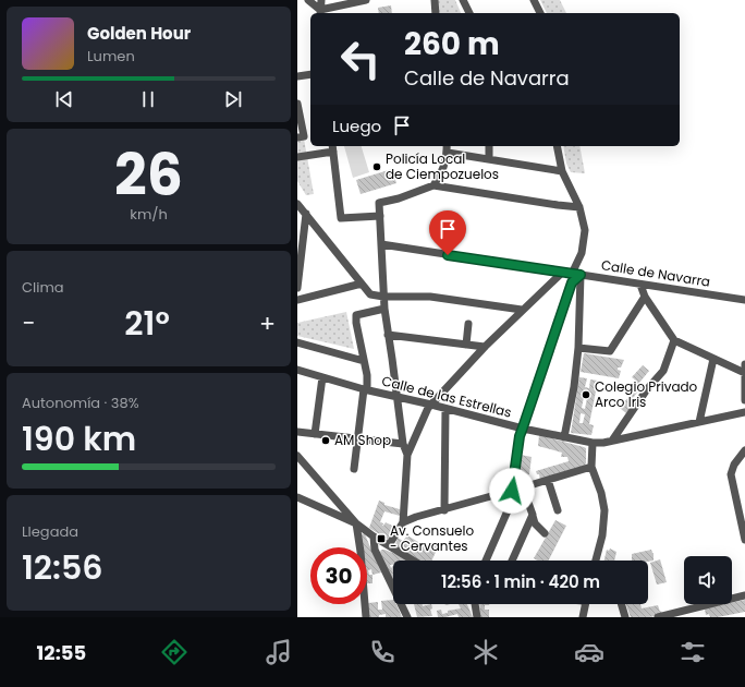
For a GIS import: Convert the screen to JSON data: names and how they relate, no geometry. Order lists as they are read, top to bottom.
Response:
{
  "streets": {
    "street": ["Calle de Navarra", "Calle de las Estrellas"]
  },
  "places": {
    "other": ["Policía Local de Ciempozuelos", "Colegio Privado Arco Iris", "AM Shop"],
    "transit": ["Av. Consuelo - Cervantes"]
  },
  "page": {
    "turn": ["260 m", "Calle de Navarra"],
    "song": ["Golden Hour", "Lumen"],
    "then": "Luego",
    "tile": [
      ["26", "km/h"],
      "Clima",
      ["Autonomía · 38%", "190 km"],
      ["Llegada", "12:56"]
    ],
    "heat": ["−", "21°", "+"],
    "limit": "30",
    "trip": "12:56 · 1 min · 420 m",
    "tabs": "12:55"
  }
}
